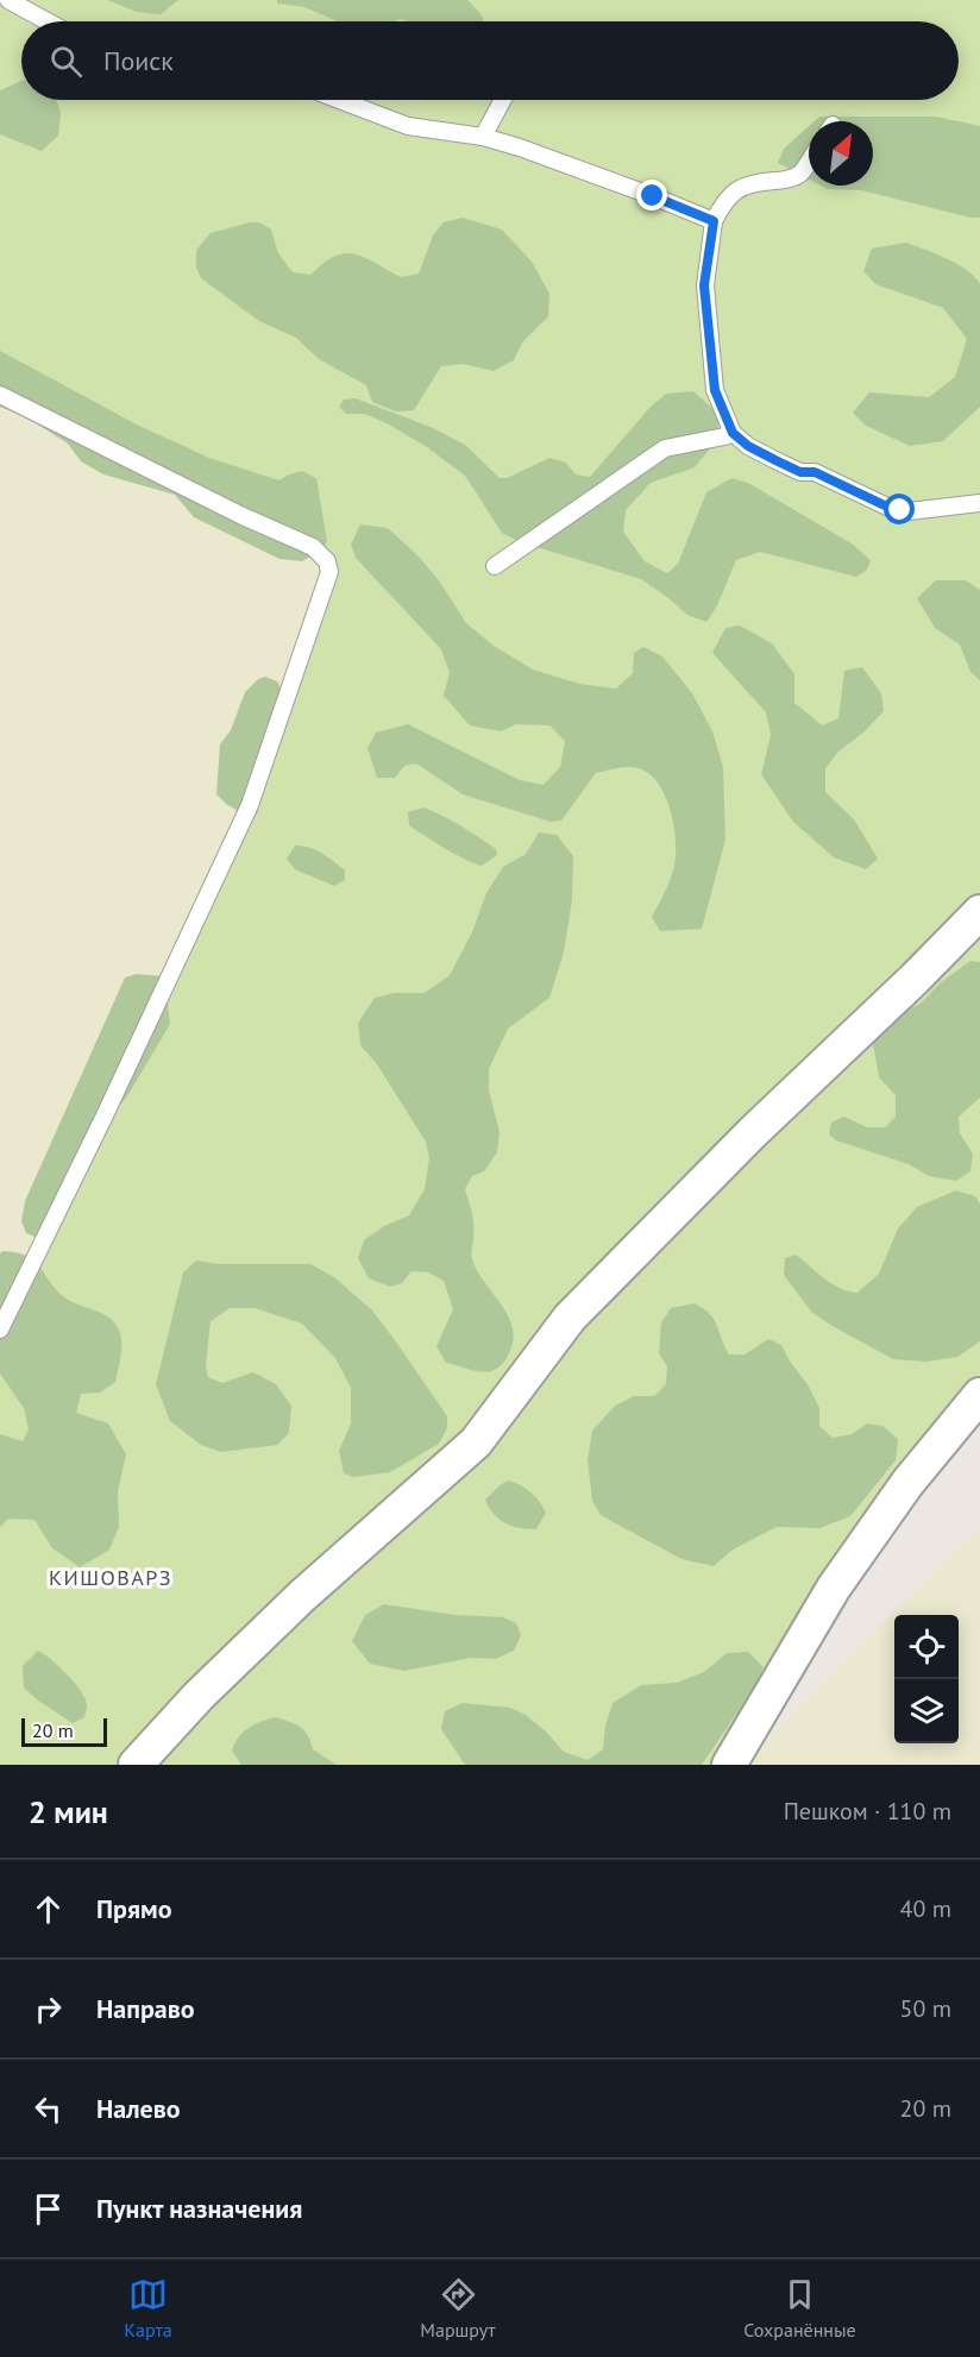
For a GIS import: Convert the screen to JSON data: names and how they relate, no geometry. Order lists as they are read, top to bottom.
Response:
{
  "districts": ["КИШОВАРЗ"],
  "scale_bar": "20 m",
  "north": "top right",
  "page": {
    "search": "Поиск",
    "scale": "20 m",
    "heading": ["2 мин", "Пешком · 110 m"],
    "list": [
      ["Прямо", "40 m"],
      ["Направо", "50 m"],
      ["Налево", "20 m"],
      "Пункт назначения"
    ],
    "nav": ["Карта", "Маршрут", "Сохранённые"]
  }
}
